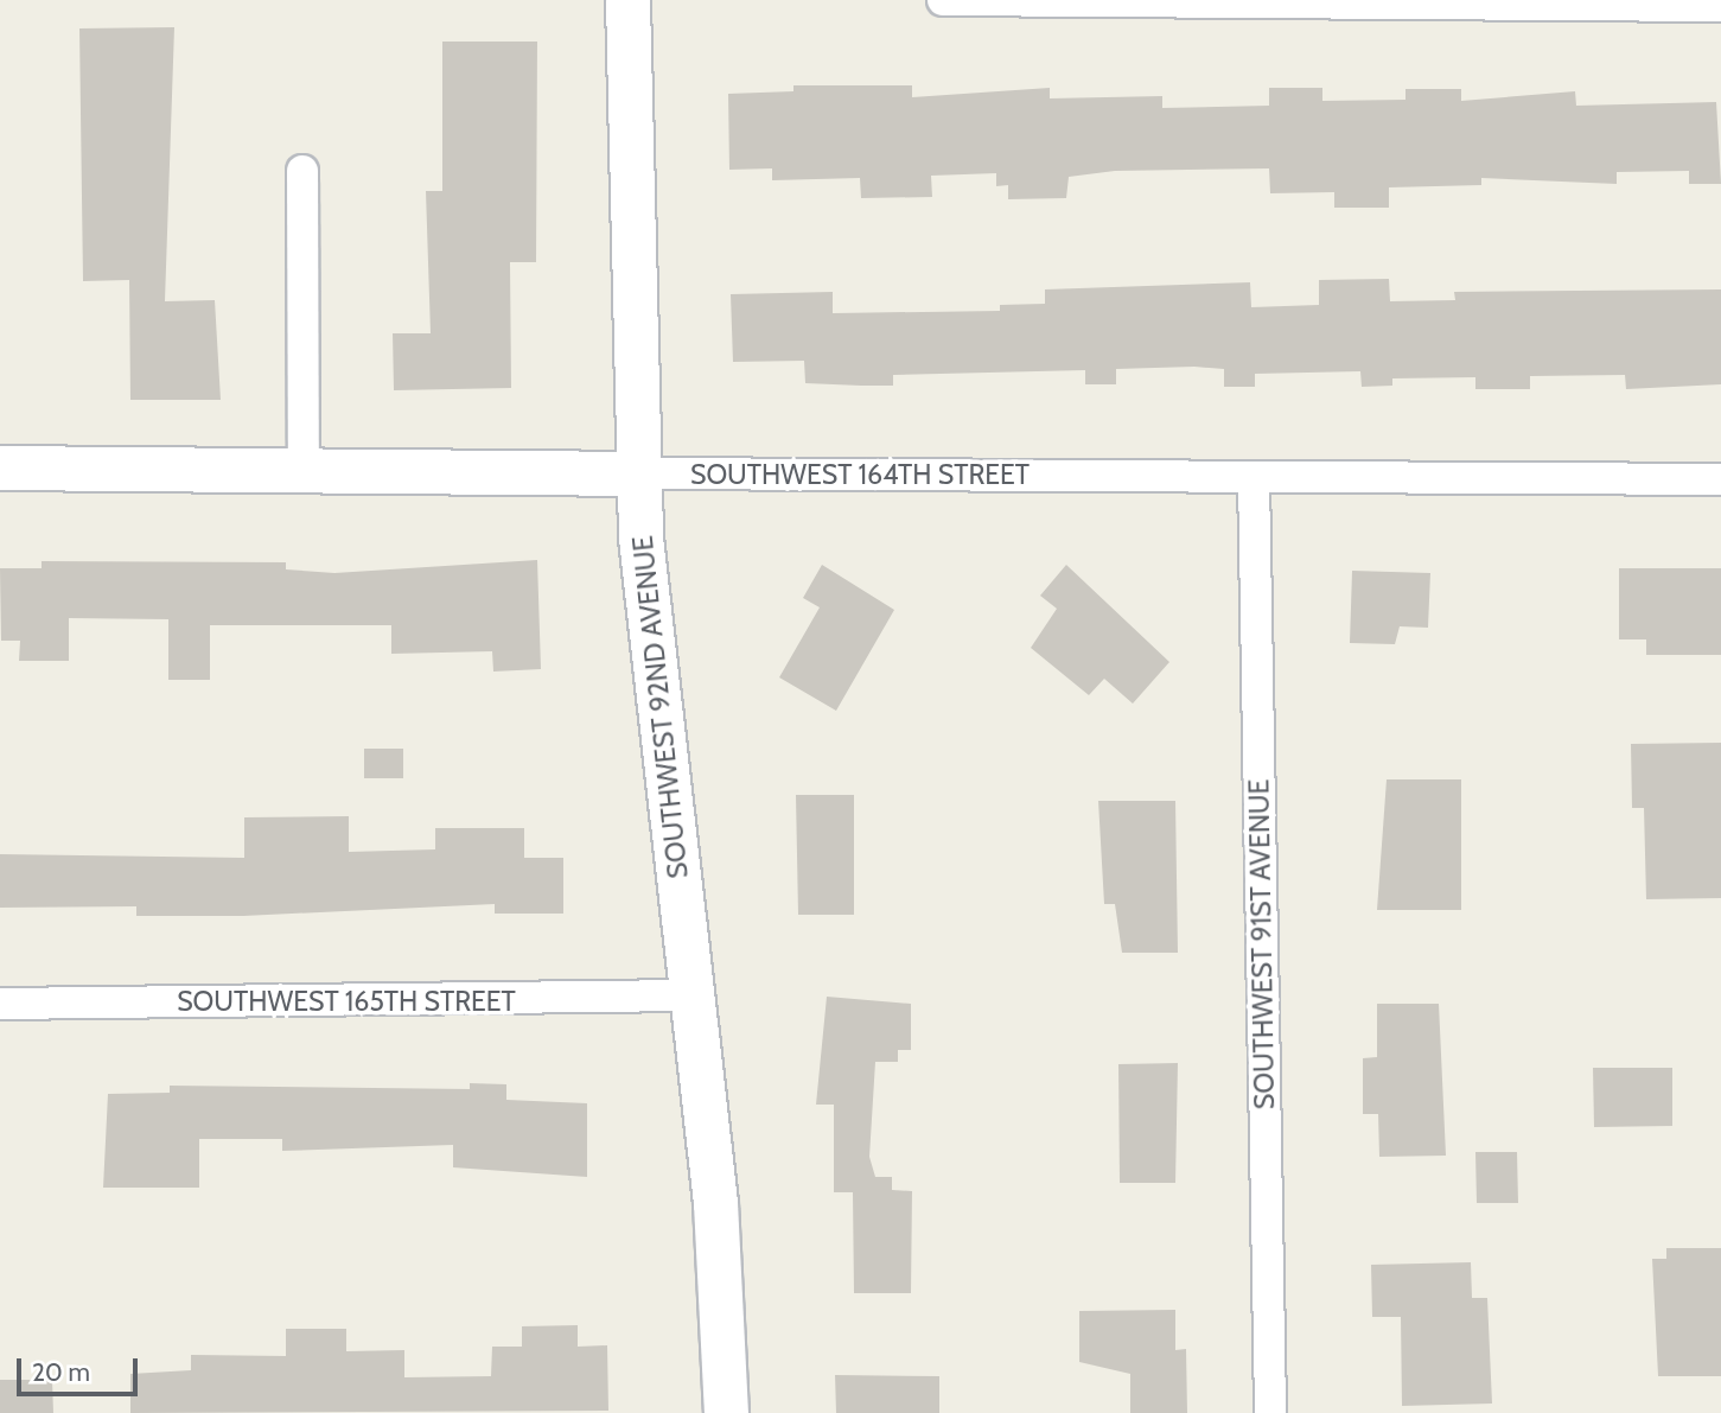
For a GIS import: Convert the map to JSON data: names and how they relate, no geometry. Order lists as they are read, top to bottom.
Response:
{
  "streets": {
    "street": [
      "SOUTHWEST 164TH STREET",
      "SOUTHWEST 92ND AVENUE",
      "SOUTHWEST 91ST AVENUE",
      "SOUTHWEST 165TH STREET"
    ]
  },
  "crossings": [
    ["SOUTHWEST 164TH STREET", "SOUTHWEST 92ND AVENUE"],
    ["SOUTHWEST 164TH STREET", "SOUTHWEST 91ST AVENUE"],
    ["SOUTHWEST 92ND AVENUE", "SOUTHWEST 165TH STREET"]
  ],
  "scale_bar": "20 m"
}
